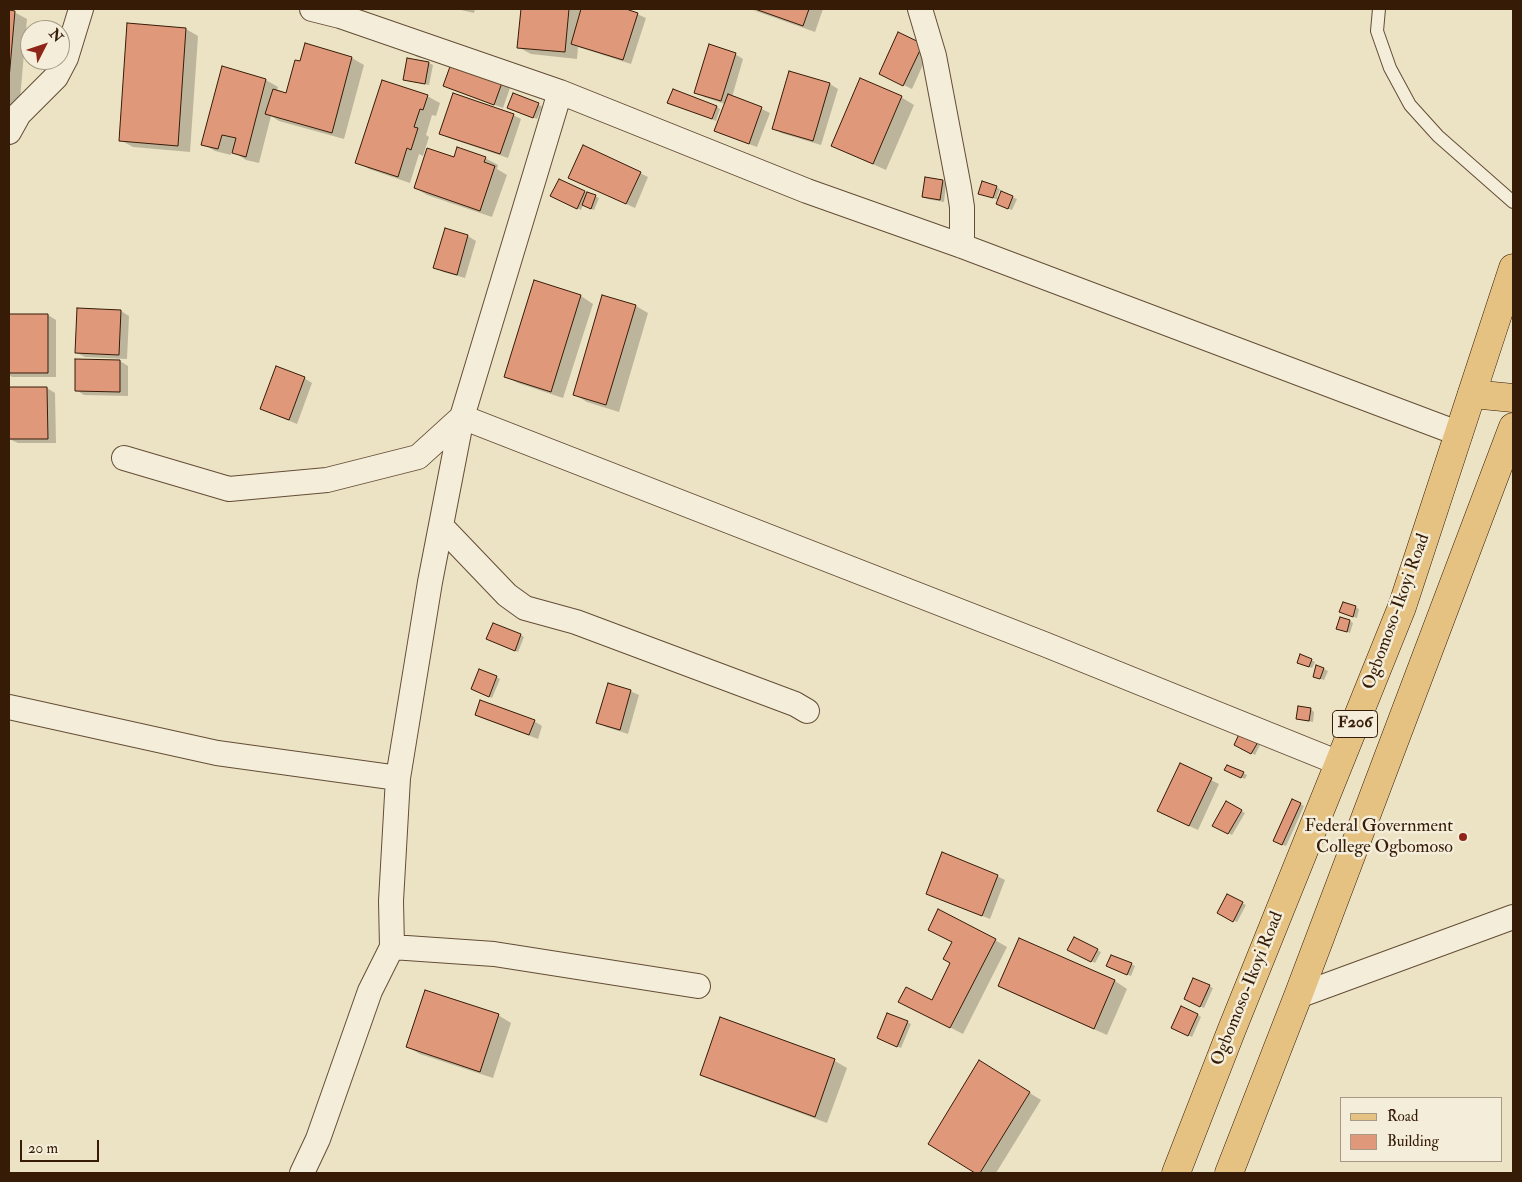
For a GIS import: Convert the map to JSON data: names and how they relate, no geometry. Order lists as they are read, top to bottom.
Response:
{
  "streets": {
    "main road": ["Ogbomoso-Ikoyi Road", "F206"]
  },
  "places": ["Federal Government College Ogbomoso"],
  "legend": ["Road", "Building"],
  "scale_bar": "20 m",
  "north": "top right"
}
